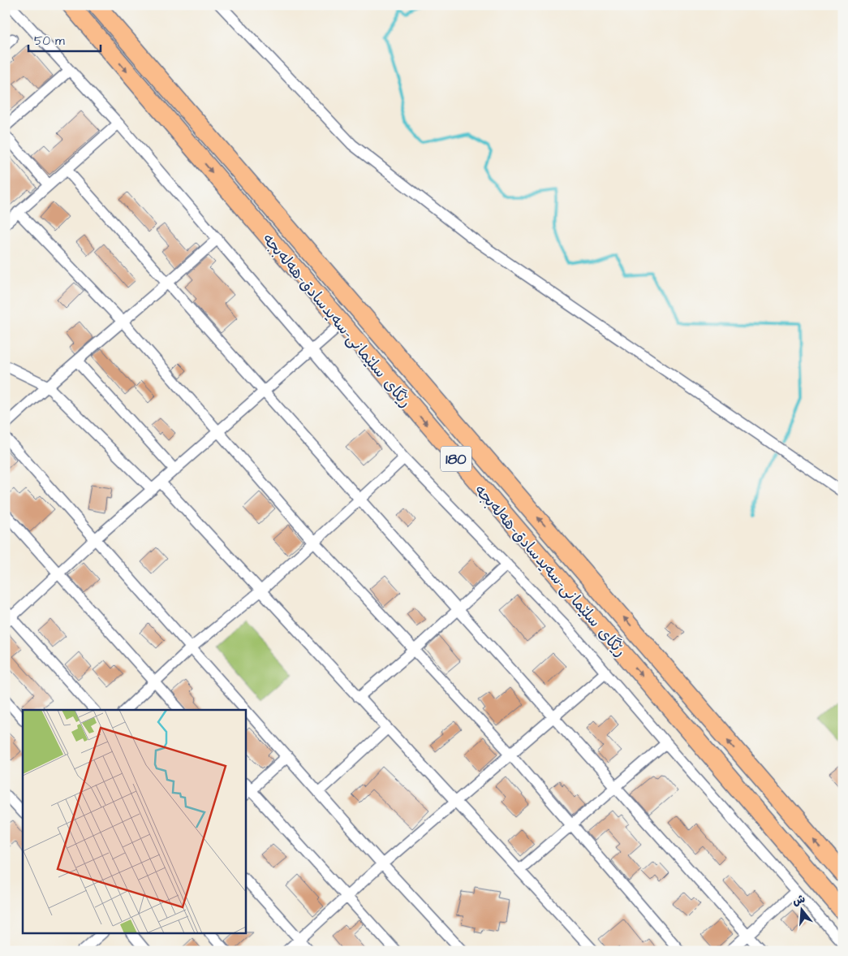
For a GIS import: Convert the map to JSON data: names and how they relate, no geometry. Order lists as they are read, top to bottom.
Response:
{
  "streets": {
    "highway": ["رێگای سلێمانی-سەیدسادق-هەلەبجە", "180"]
  },
  "scale_bar": "50 m",
  "north": "top"
}
